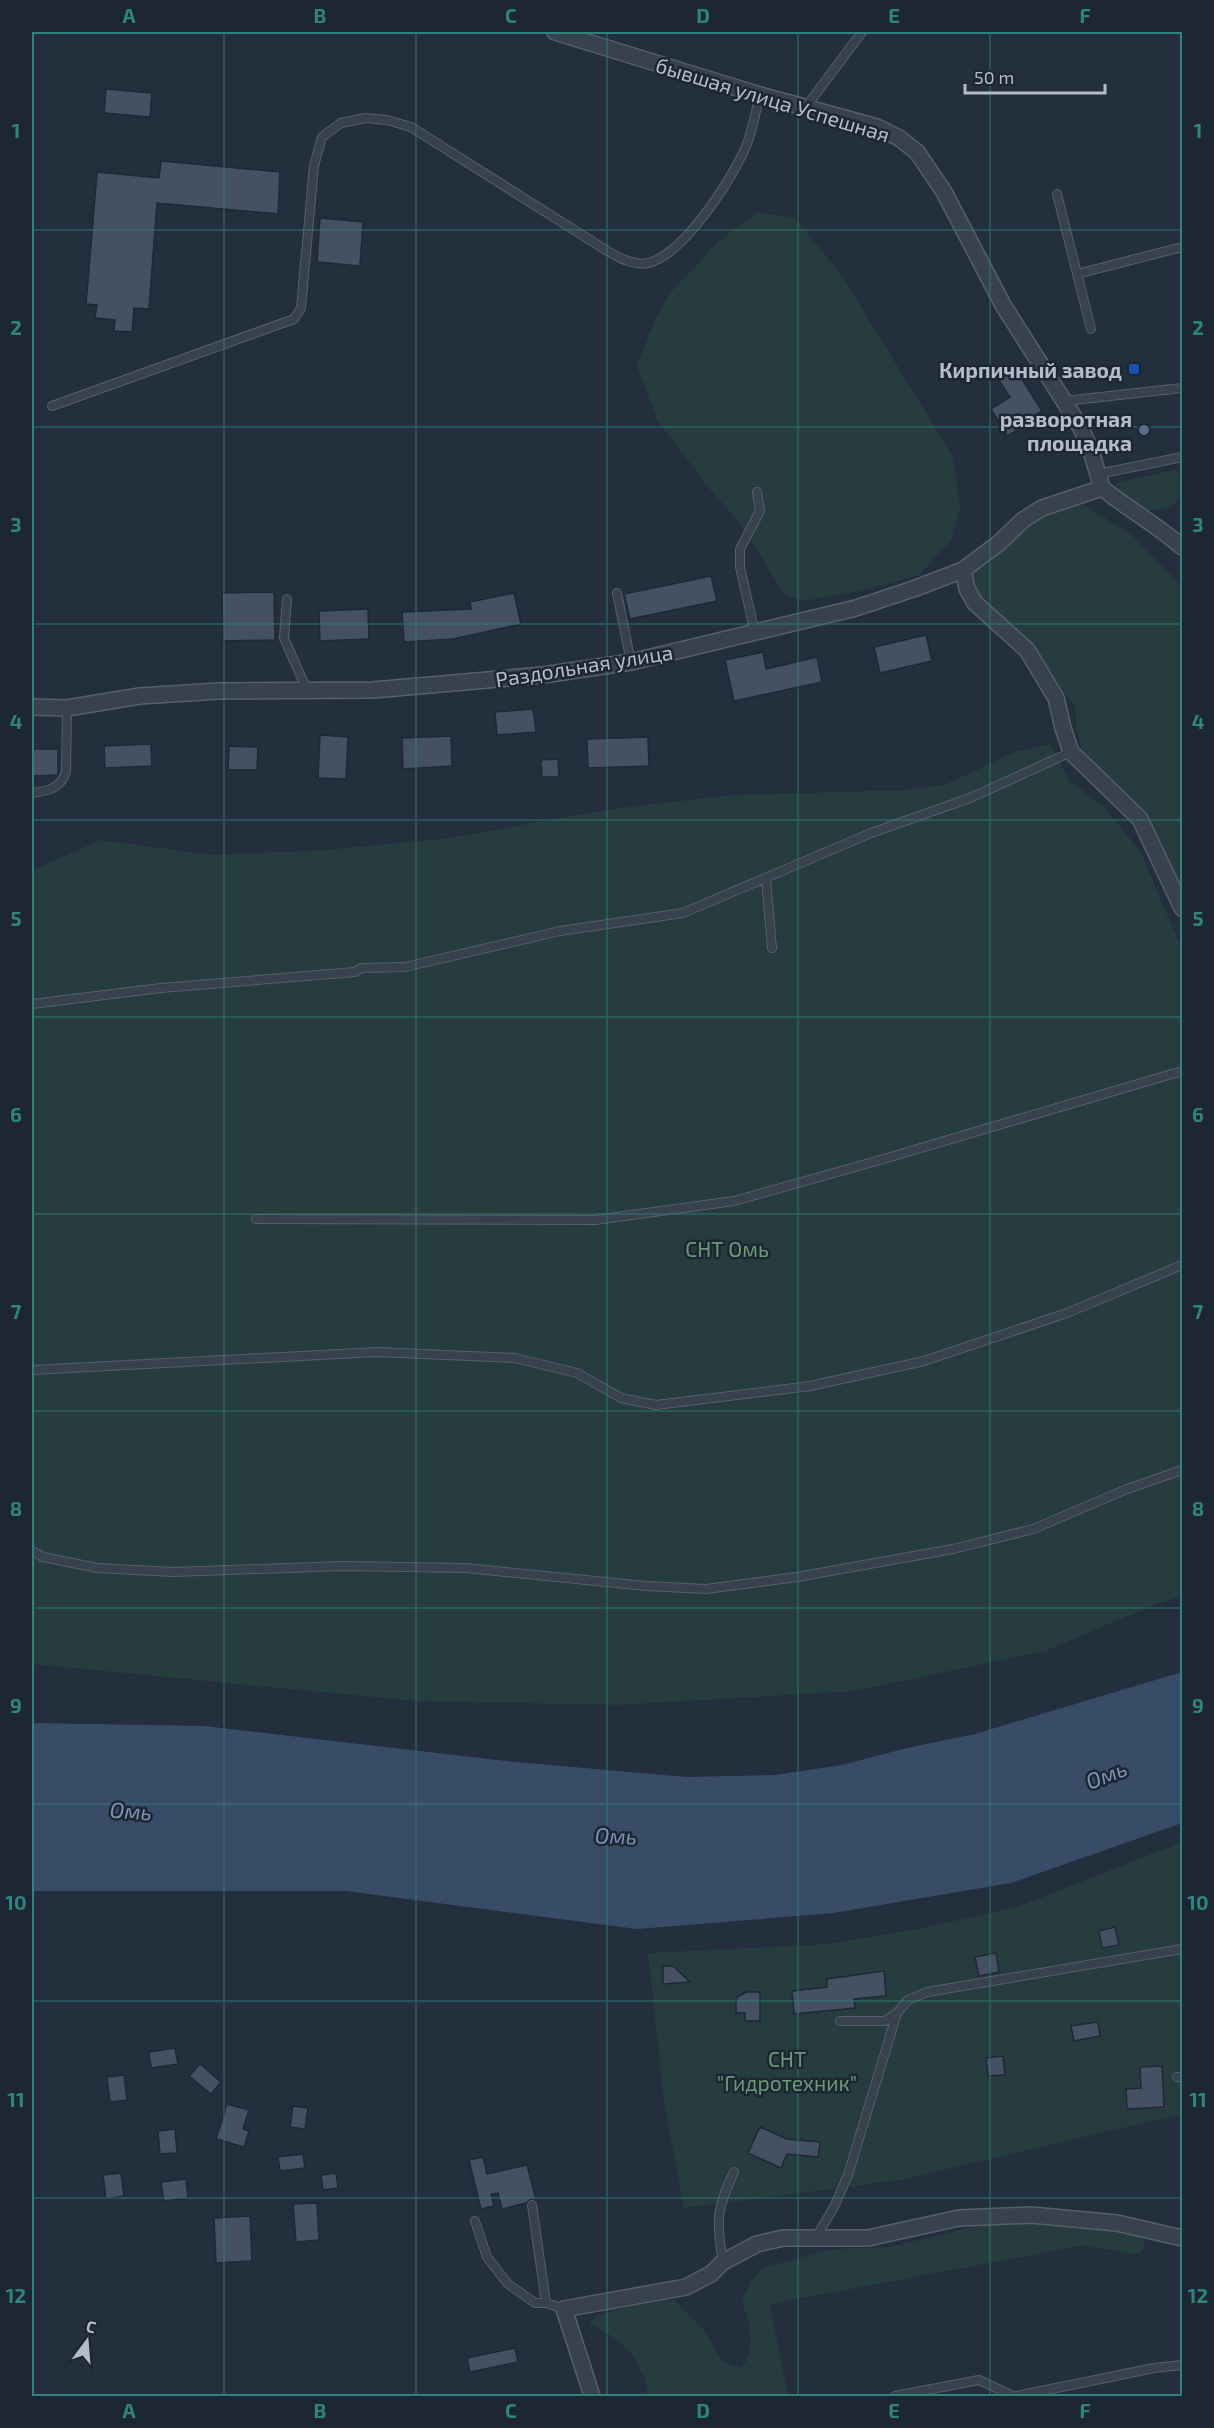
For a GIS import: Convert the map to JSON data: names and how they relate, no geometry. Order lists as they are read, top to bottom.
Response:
{
  "streets": {
    "street": ["бывшая улица Успешная", "Раздольная улица"]
  },
  "crossings": [
    ["бывшая улица Успешная", "Раздольная улица"]
  ],
  "water": ["Омь"],
  "parks": ["СНТ Омь", "СНТ \"Гидротехник\""],
  "places": {
    "transit": ["Кирпичный завод"],
    "other": ["разворотная площадка"]
  },
  "scale_bar": "50 m",
  "north": "top",
  "grid": {
    "columns": [
      "A",
      "B",
      "C",
      "D",
      "E",
      "F"
    ],
    "rows": [
      "1",
      "2",
      "3",
      "4",
      "5",
      "6",
      "7",
      "8",
      "9",
      "10",
      "11",
      "12"
    ]
  }
}
